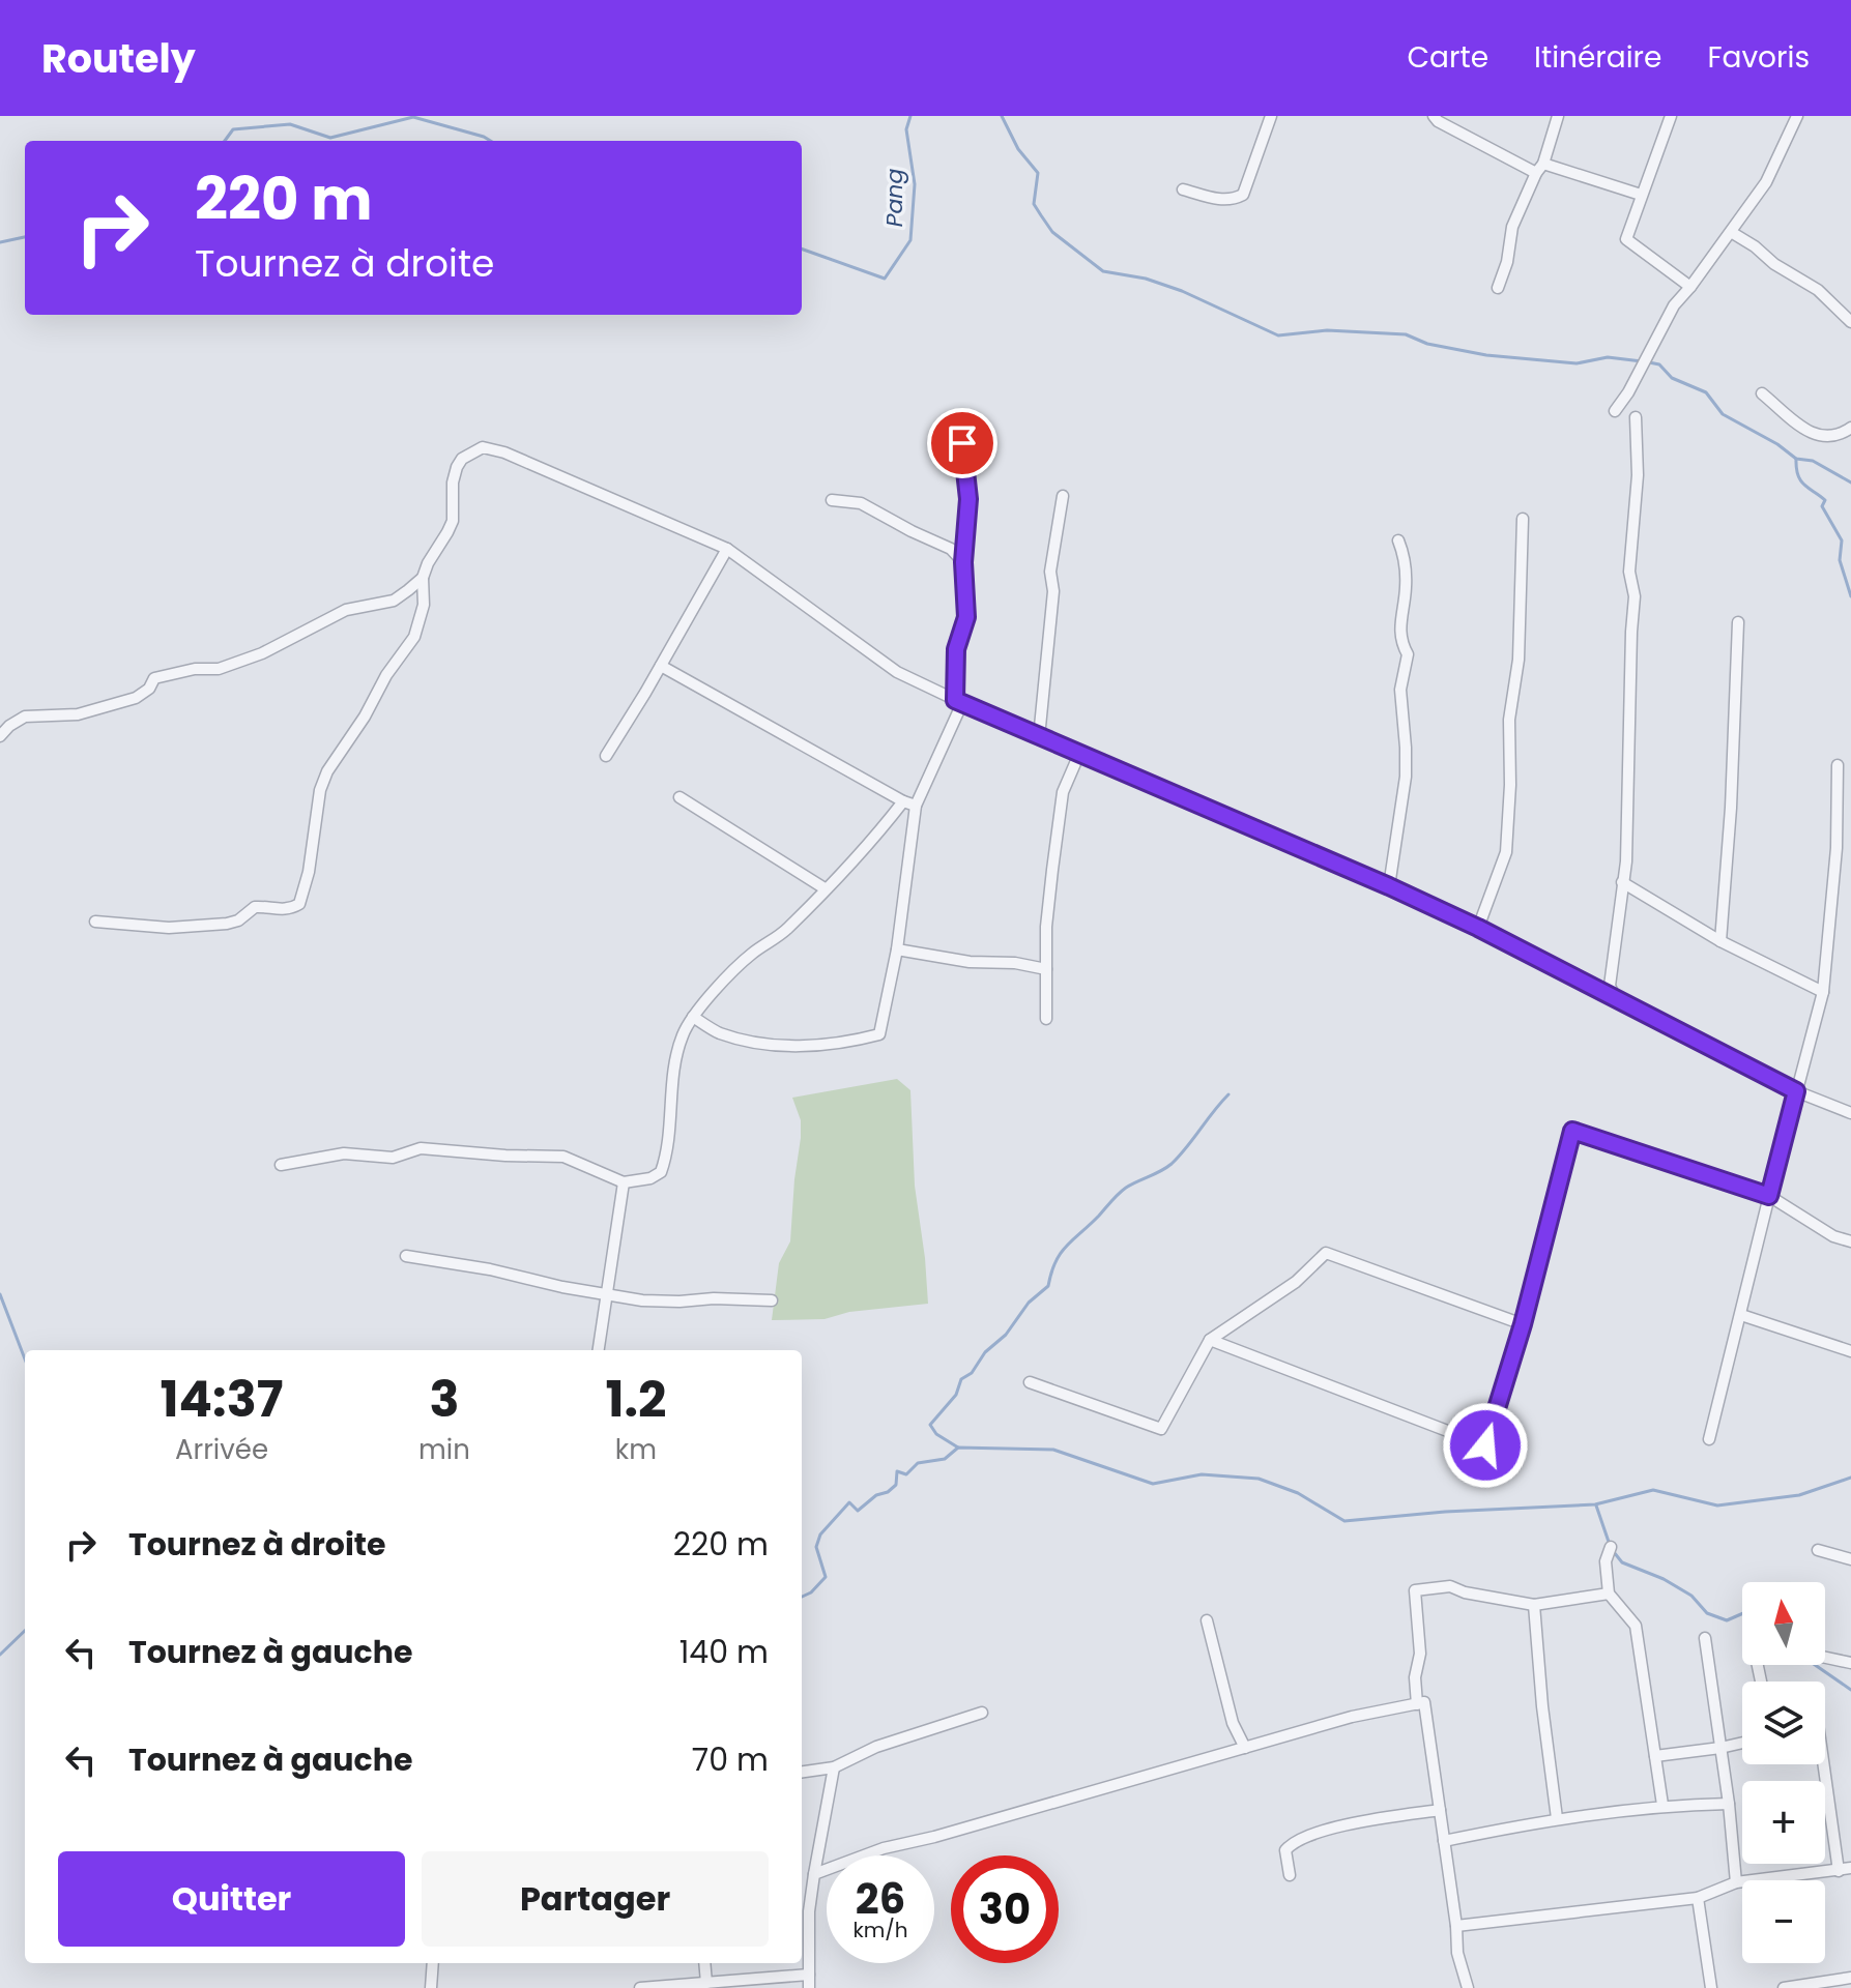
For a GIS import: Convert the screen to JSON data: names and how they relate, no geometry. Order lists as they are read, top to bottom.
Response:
{
  "water": ["Pang"],
  "north": "top",
  "page": {
    "header": "Routely",
    "nav": ["Carte", "Itinéraire", "Favoris"],
    "turn": ["220 m", "Tournez à droite"],
    "eta": [
      "14:37",
      "Arrivée",
      "3",
      "min",
      "1.2",
      "km"
    ],
    "list": [
      {
        "name": "Tournez à droite",
        "value": "220 m"
      },
      {
        "name": "Tournez à gauche",
        "value": "140 m"
      },
      {
        "name": "Tournez à gauche",
        "value": "70 m"
      }
    ],
    "map_buttons": ["+", "−"],
    "buttons": ["Quitter", "Partager"],
    "speed": "26 km/h",
    "limit": "30"
  }
}
